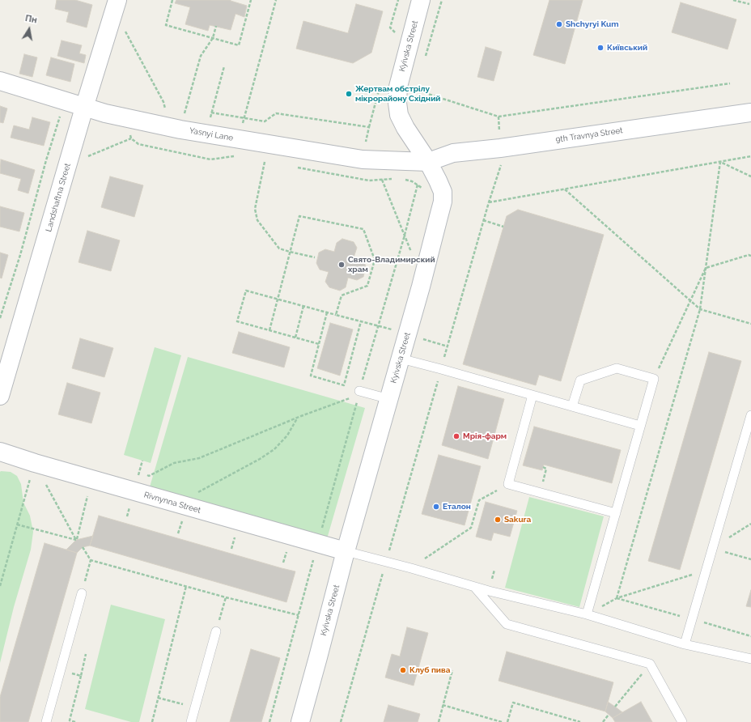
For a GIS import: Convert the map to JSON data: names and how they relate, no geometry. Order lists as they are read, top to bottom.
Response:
{
  "streets": {
    "street": [
      "Kyivska Street",
      "Yasnyi Lane",
      "9th Travnya Street",
      "Landshaftna Street",
      "Rivnynna Street"
    ]
  },
  "crossings": [
    ["Kyivska Street", "Yasnyi Lane"],
    ["Kyivska Street", "9th Travnya Street"],
    ["Kyivska Street", "Rivnynna Street"],
    ["Yasnyi Lane", "9th Travnya Street"],
    ["Yasnyi Lane", "Landshaftna Street"]
  ],
  "places": [
    "Shchyryi Kum",
    "Київський",
    "Жертвам обстрілу мікрорайону Східний",
    "Свято-Владимирский храм",
    "Мрія-фарм",
    "Еталон",
    "Sakura",
    "Клуб пива"
  ],
  "north": "top"
}
